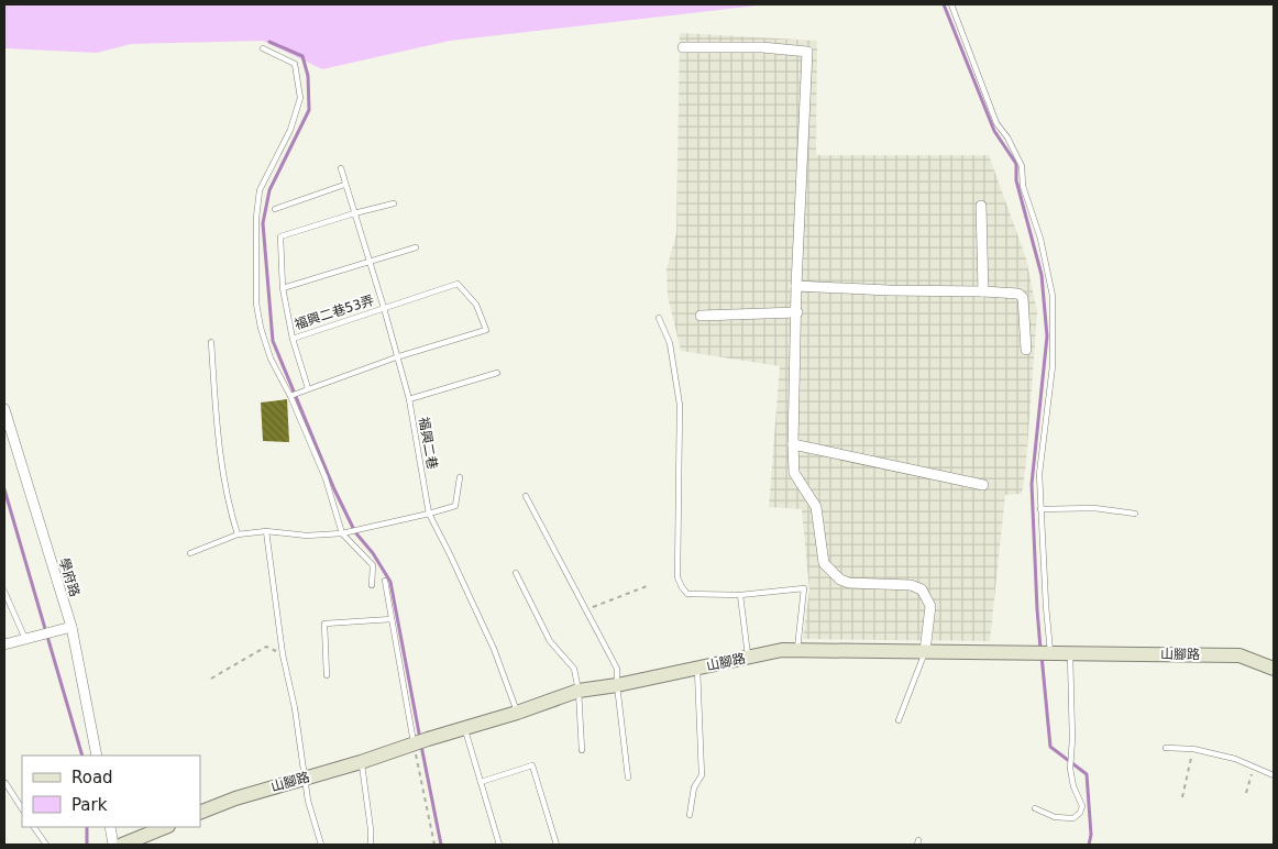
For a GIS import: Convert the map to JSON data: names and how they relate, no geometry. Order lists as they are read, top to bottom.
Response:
{
  "streets": {
    "main road": ["山腳路"],
    "street": ["學府路"],
    "lane": ["福興二巷53弄", "福興二巷"]
  },
  "crossings": [
    ["福興二巷53弄", "福興二巷"],
    ["福興二巷", "山腳路"]
  ],
  "legend": ["Road", "Park"]
}
